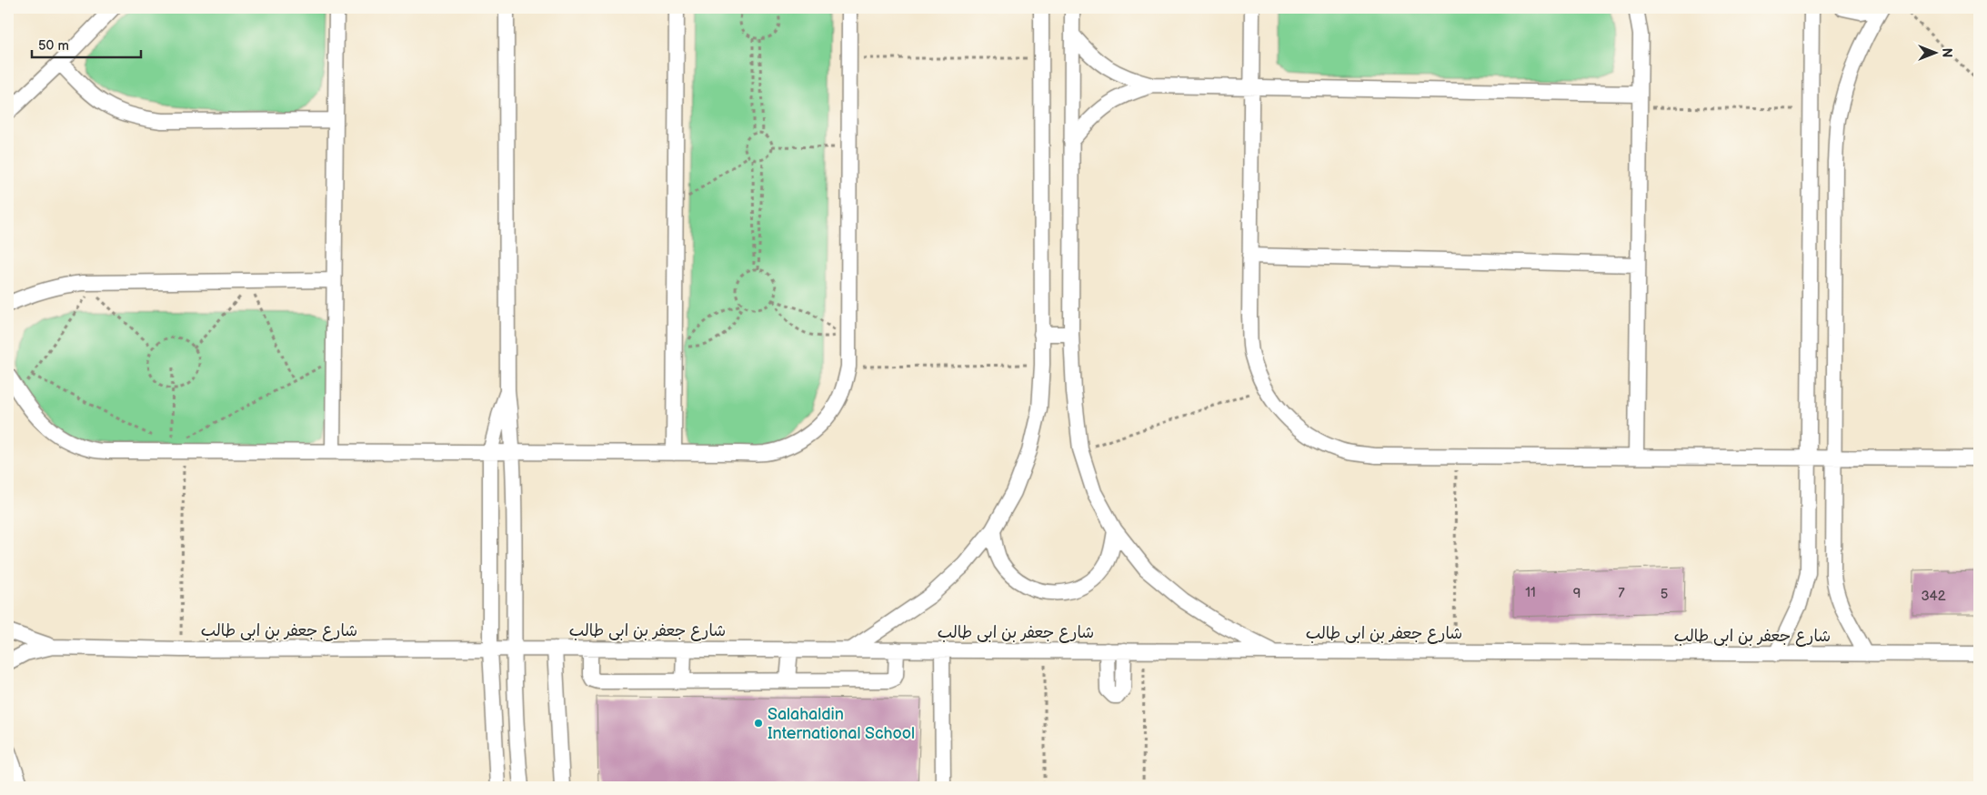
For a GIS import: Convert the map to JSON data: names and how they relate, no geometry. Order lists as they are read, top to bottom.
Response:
{
  "streets": {
    "street": ["شارع جعفر بن ابى طالب"]
  },
  "places": ["Salahaldin International School"],
  "house_numbers": [
    "11",
    "9",
    "7",
    "5",
    "342"
  ],
  "scale_bar": "50 m",
  "north": "right"
}
